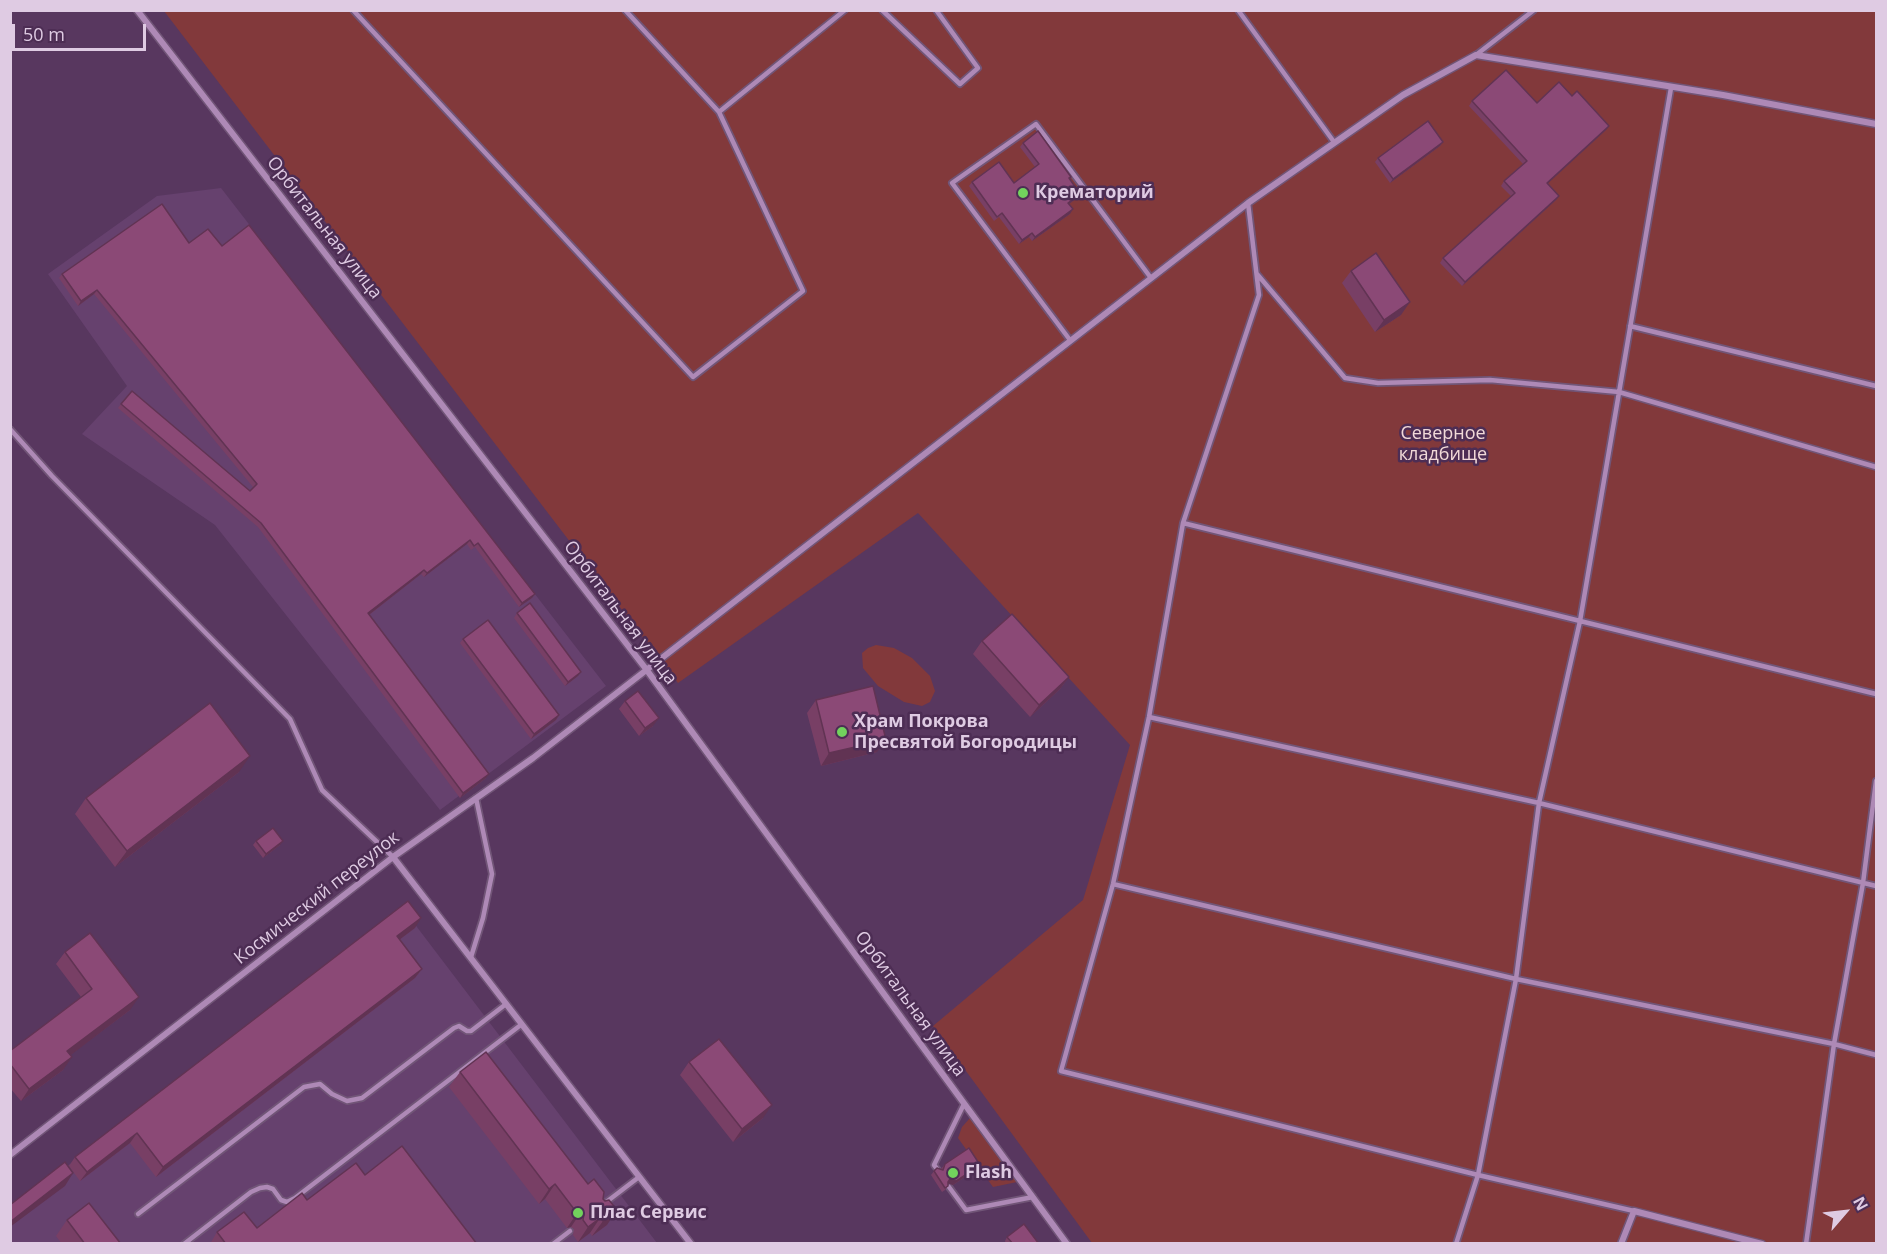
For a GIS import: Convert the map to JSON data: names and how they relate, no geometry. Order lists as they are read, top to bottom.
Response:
{
  "streets": {
    "street": ["Орбитальная улица", "Космический переулок"]
  },
  "crossings": [
    ["Орбитальная улица", "Космический переулок"]
  ],
  "parks": ["Северное кладбище"],
  "places": [
    "Крематорий",
    "Храм Покрова Пресвятой Богородицы",
    "Flash",
    "Плас Сервис"
  ],
  "scale_bar": "50 m",
  "north": "top right"
}
